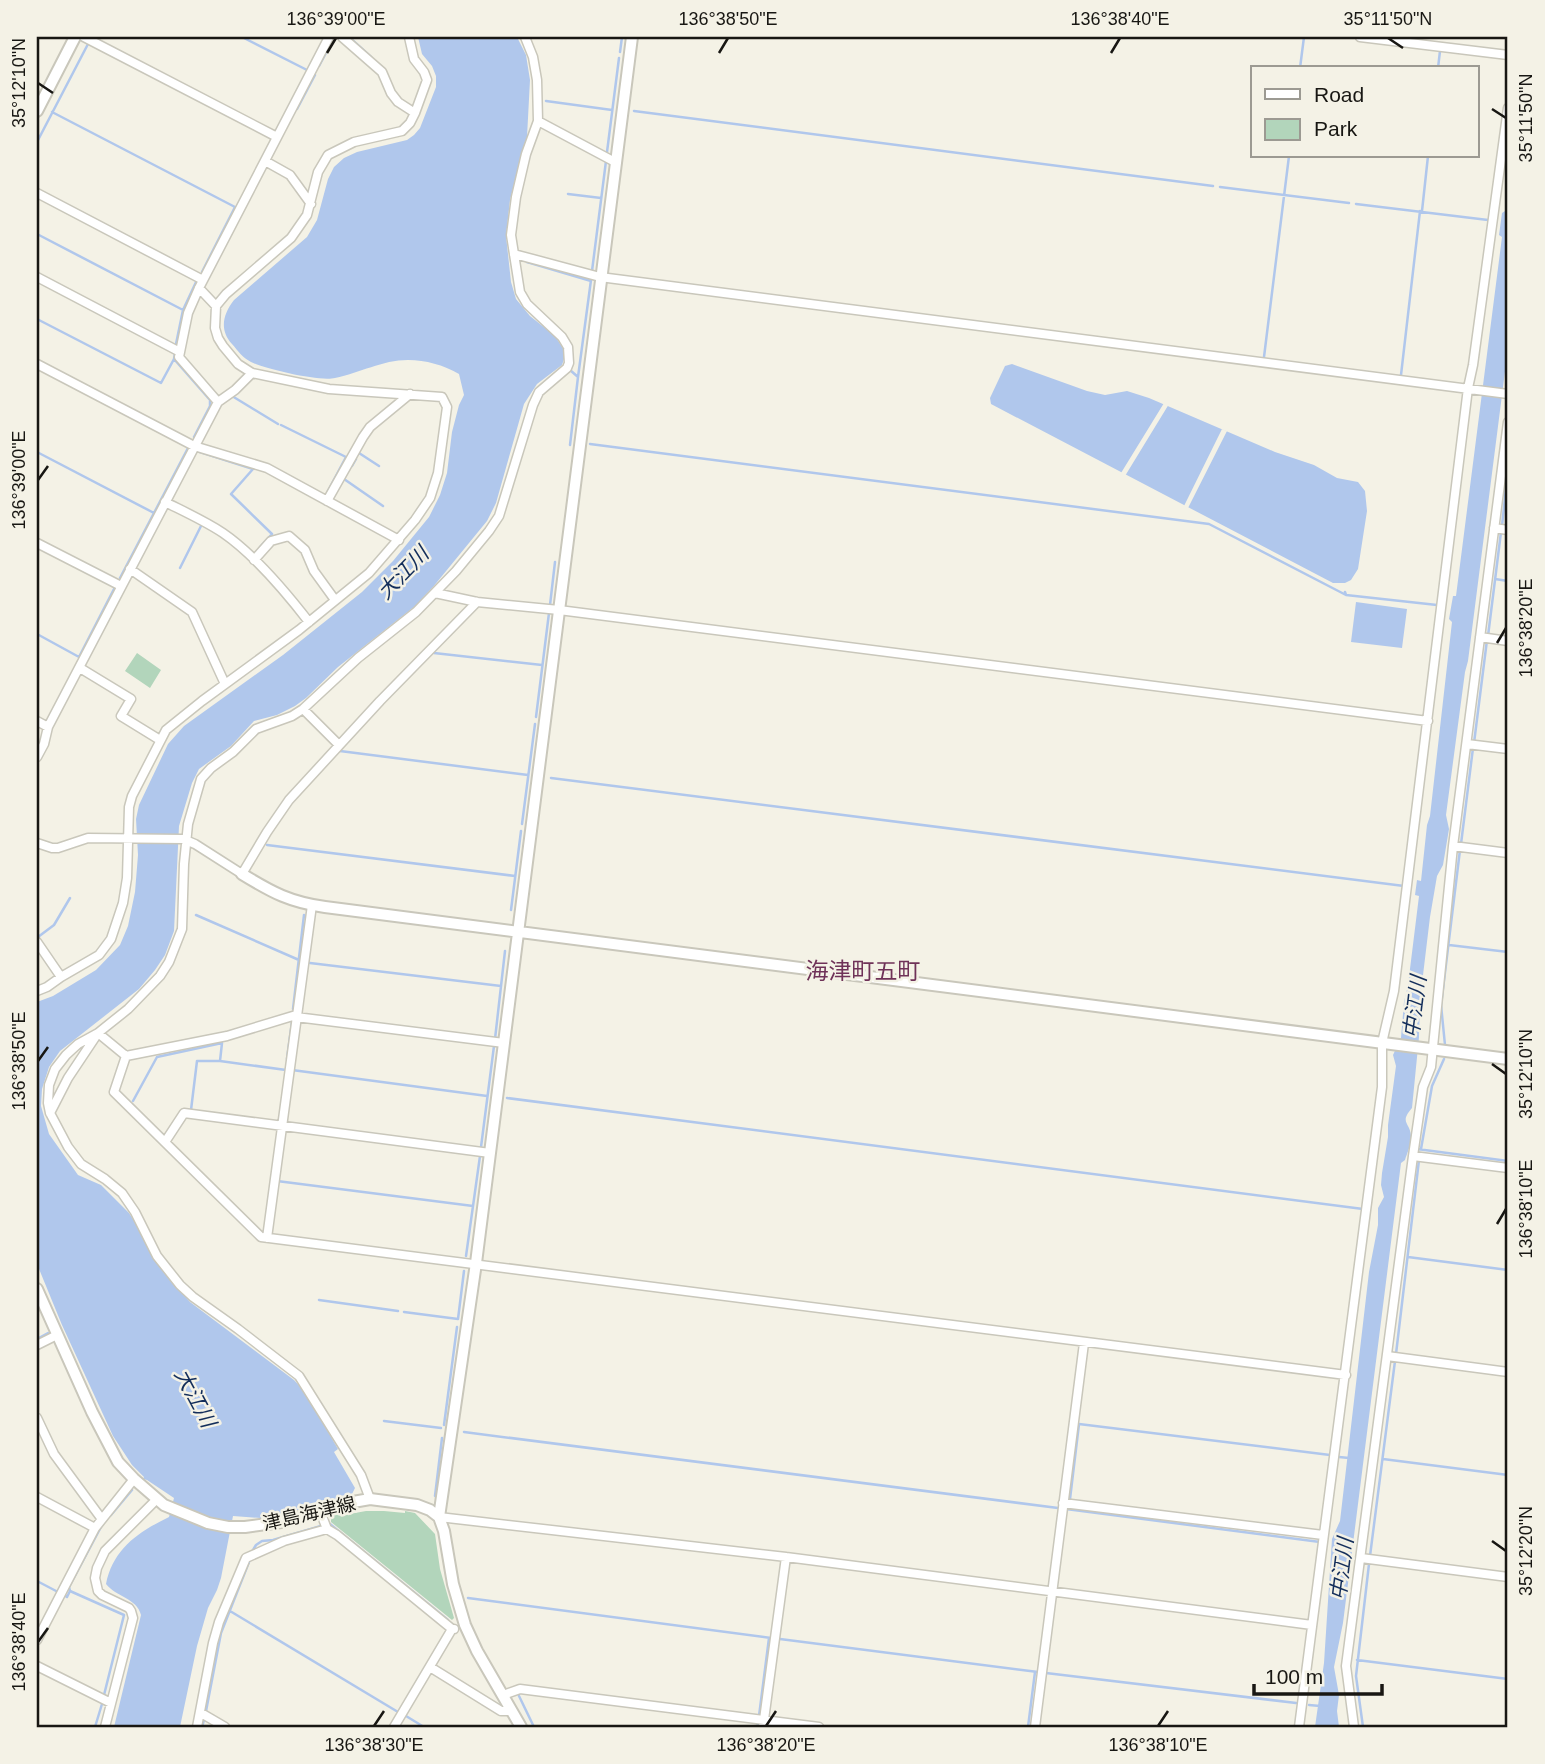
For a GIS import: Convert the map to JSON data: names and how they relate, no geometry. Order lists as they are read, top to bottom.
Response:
{
  "streets": {
    "street": ["津島海津線"]
  },
  "districts": ["海津町五町"],
  "water": ["大江川", "中江川"],
  "legend": ["Road", "Park"],
  "scale_bar": "100 m",
  "coordinates": [
    "136°39'00\"E",
    "136°38'50\"E",
    "136°38'40\"E",
    "35°11'50\"N",
    "35°12'10\"N",
    "136°38'20\"E",
    "136°38'10\"E",
    "35°12'20\"N",
    "136°38'30\"E"
  ]
}
